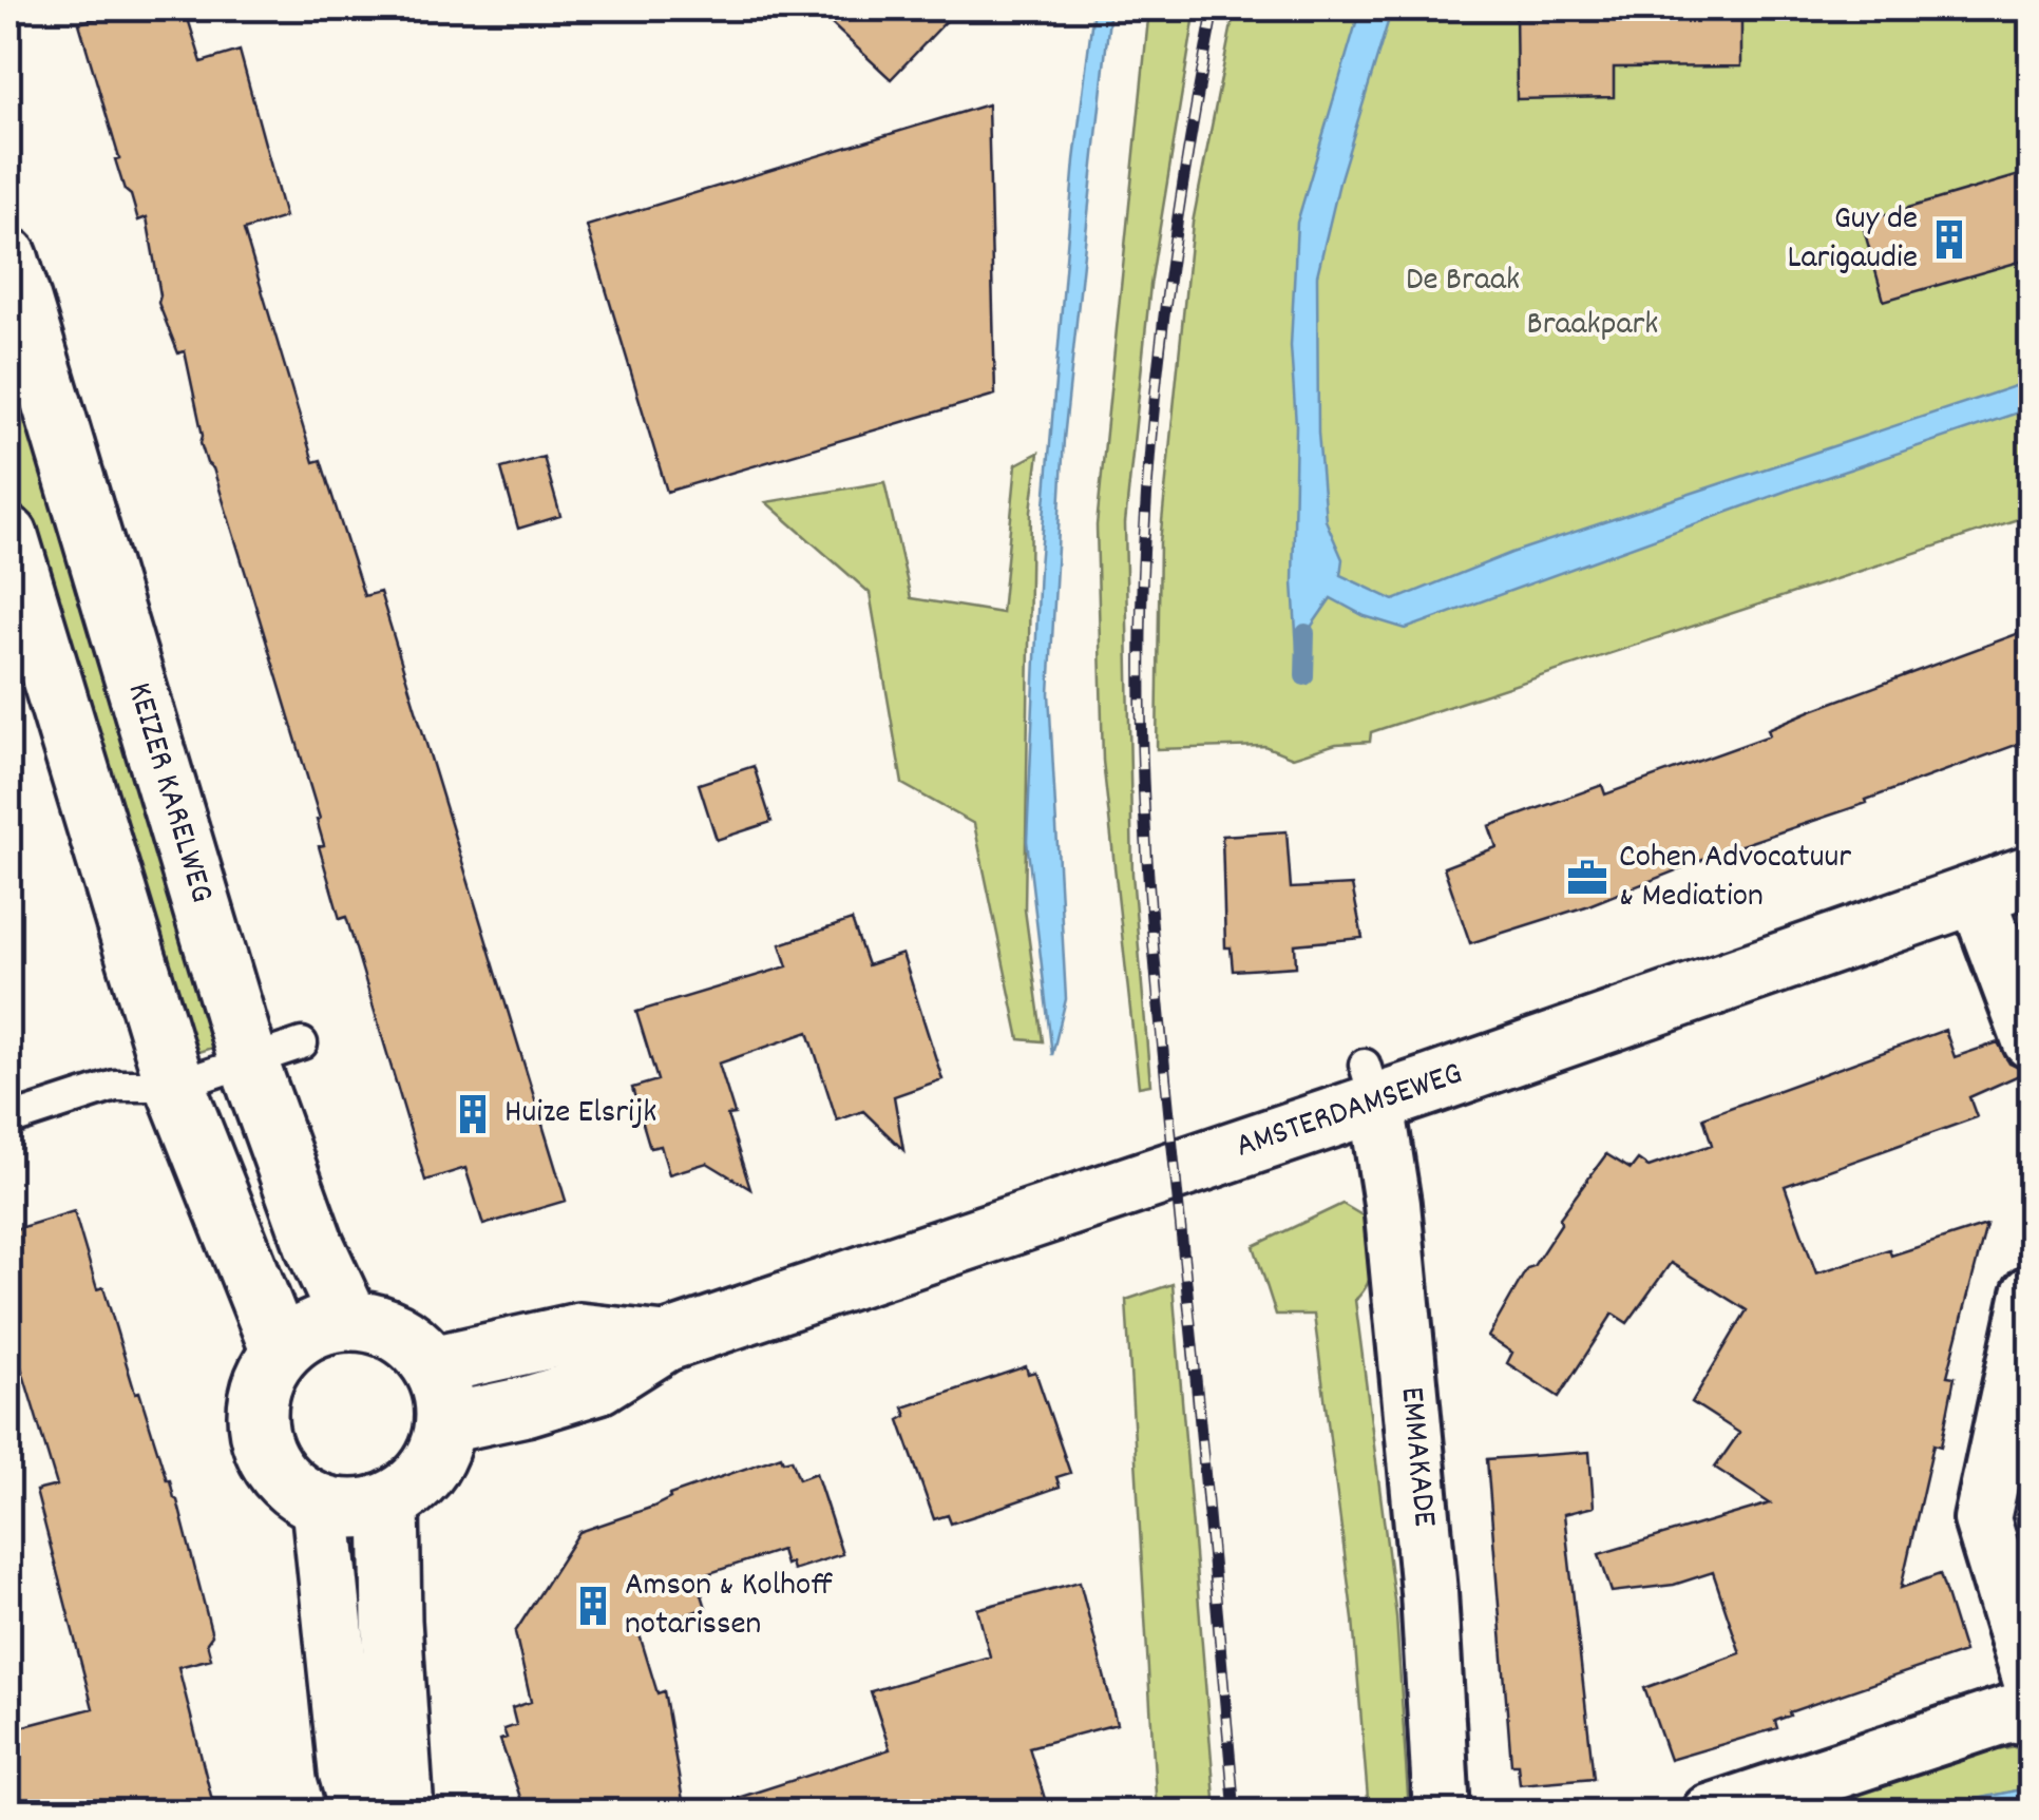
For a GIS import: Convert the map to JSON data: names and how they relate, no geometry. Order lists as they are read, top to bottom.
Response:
{
  "streets": {
    "main road": ["KEIZER KARELWEG", "AMSTERDAMSEWEG"],
    "street": ["EMMAKADE"]
  },
  "crossings": [
    ["KEIZER KARELWEG", "AMSTERDAMSEWEG"],
    ["AMSTERDAMSEWEG", "EMMAKADE"]
  ],
  "parks": ["De Braak", "Braakpark"],
  "places": {
    "building": ["Guy de Larigaudie", "Huize Elsrijk", "Amson & Kolhoff notarissen"],
    "office": ["Cohen Advocatuur & Mediation"]
  }
}
